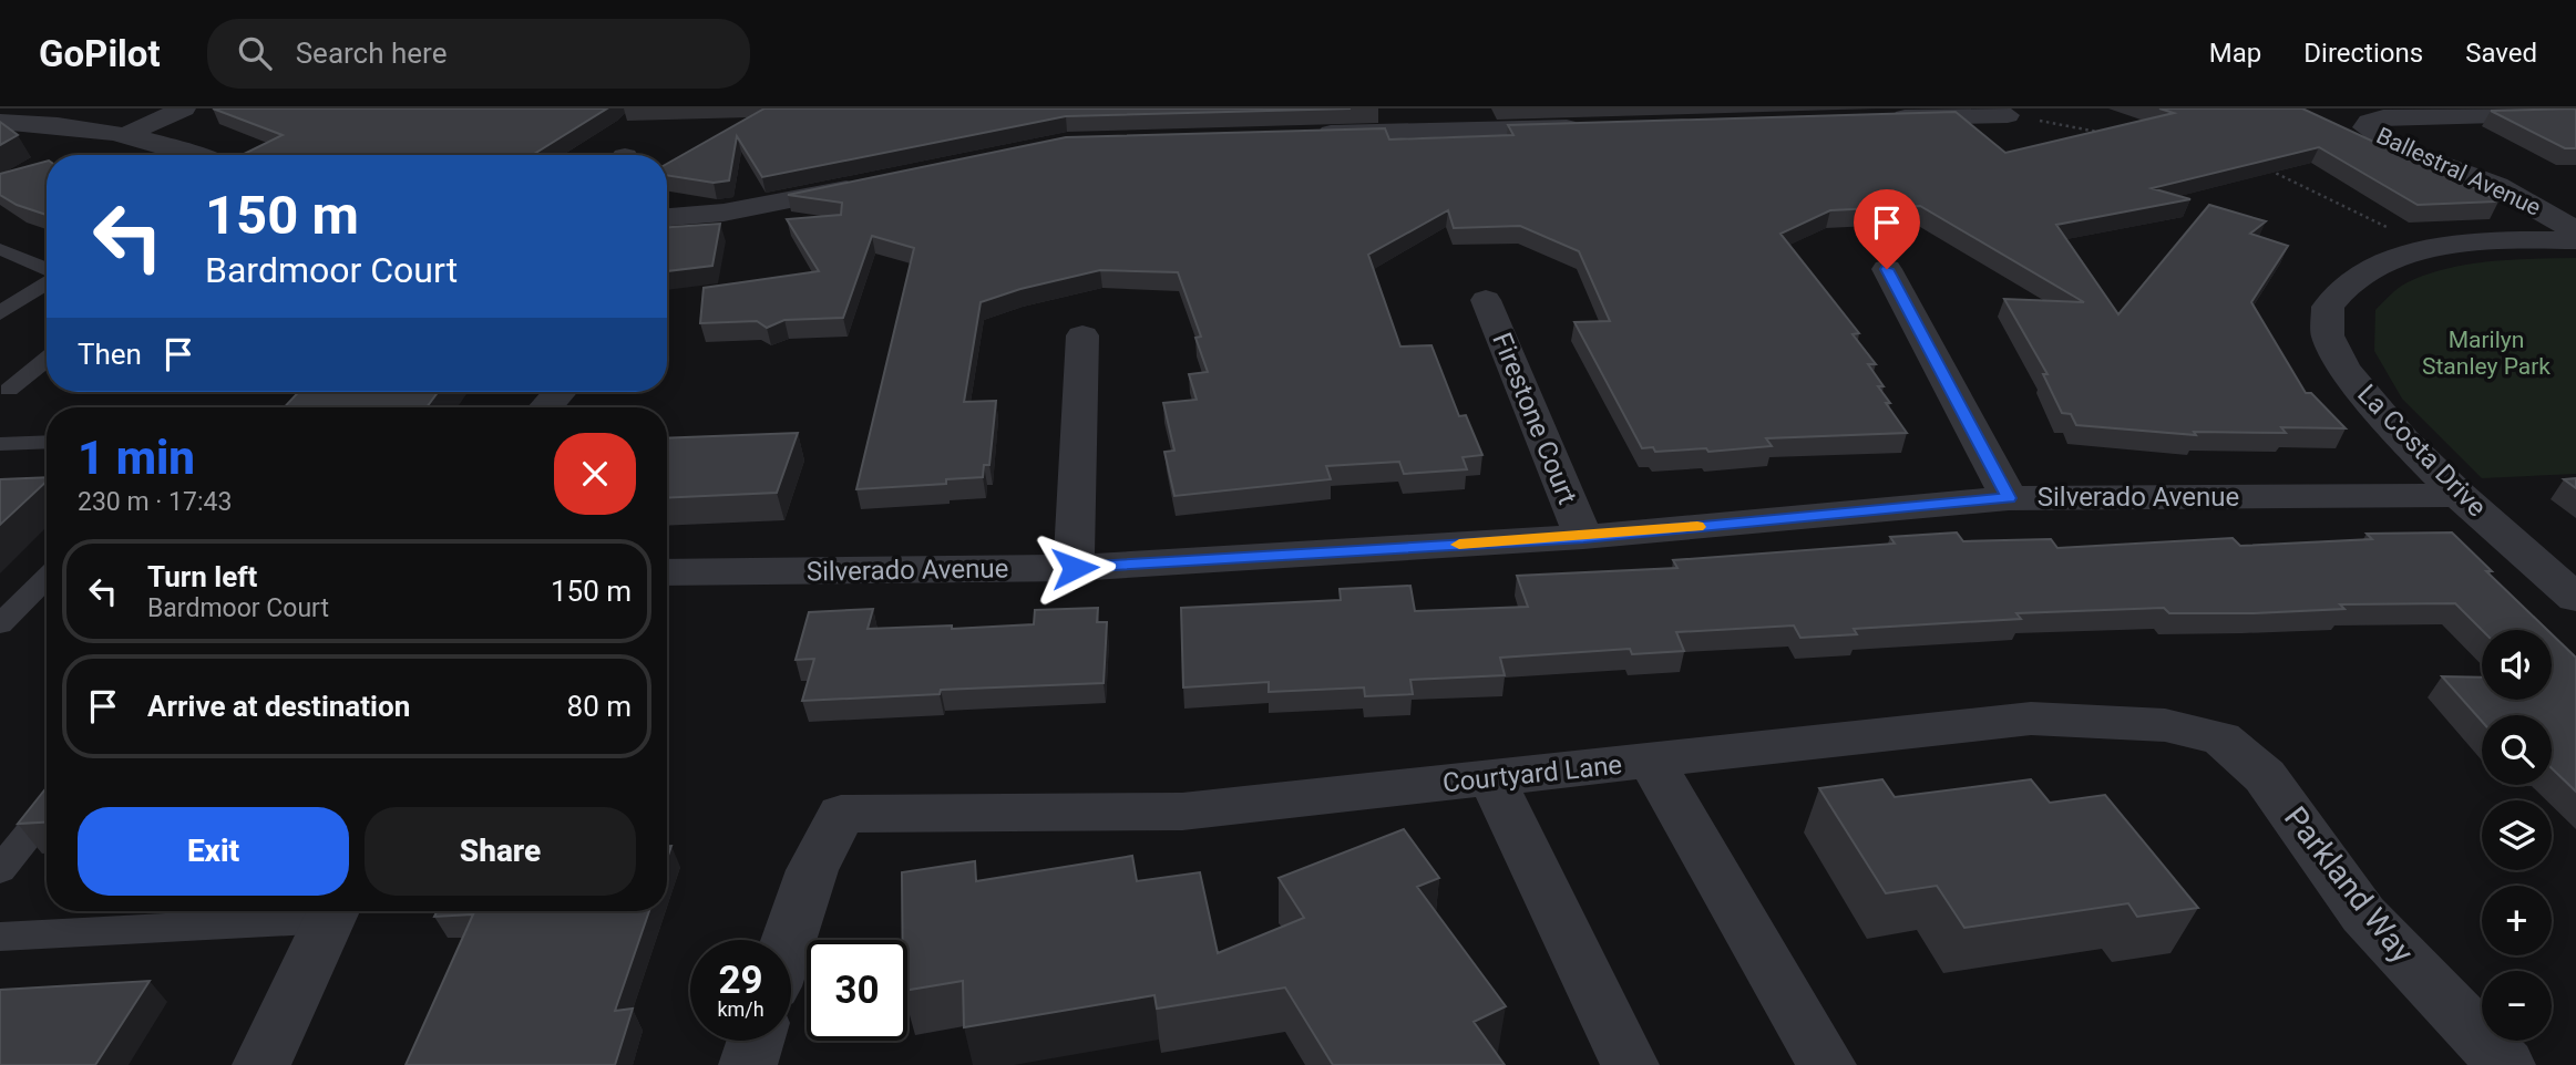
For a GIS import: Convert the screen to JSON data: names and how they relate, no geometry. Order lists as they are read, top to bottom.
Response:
{
  "streets": {
    "street": [
      "Ballestral Avenue",
      "Firestone Court",
      "La Costa Drive",
      "Silverado Avenue",
      "Courtyard Lane",
      "Parkland Way"
    ]
  },
  "crossings": [
    ["Firestone Court", "Silverado Avenue"],
    ["La Costa Drive", "Silverado Avenue"],
    ["Courtyard Lane", "Parkland Way"]
  ],
  "parks": ["Marilyn Stanley Park"],
  "page": {
    "header": "GoPilot",
    "search": "Search here",
    "nav": ["Map", "Directions", "Saved"],
    "turn": ["150 m", "Bardmoor Court"],
    "then": "Then",
    "heading": ["1 min", "230 m · 17:43"],
    "list": [
      {
        "name": "Turn left",
        "note": "Bardmoor Court",
        "value": "150 m"
      },
      {
        "name": "Arrive at destination",
        "value": "80 m"
      }
    ],
    "map_buttons": ["+", "−"],
    "buttons": ["Exit", "Share"],
    "speed": "29 km/h",
    "limit": "30"
  }
}
